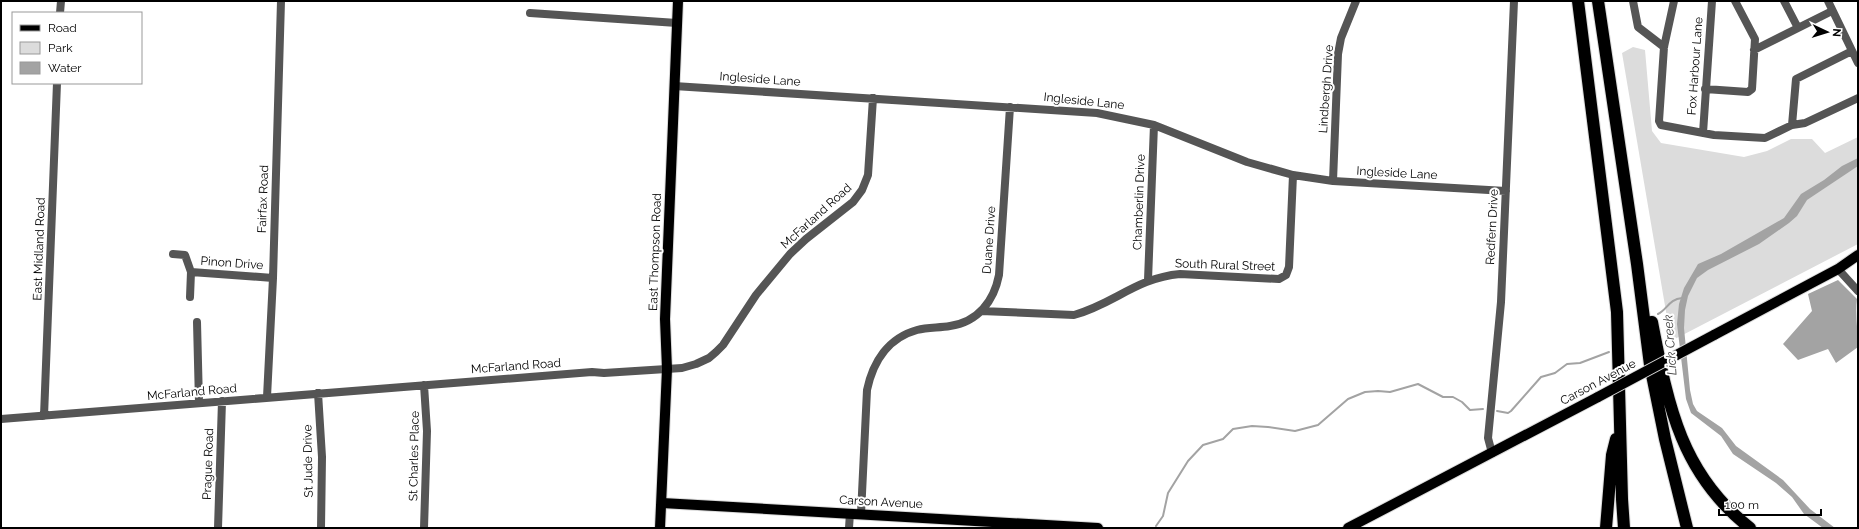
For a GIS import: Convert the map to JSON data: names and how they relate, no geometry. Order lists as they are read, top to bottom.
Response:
{
  "streets": {
    "main road": ["East Thompson Road", "Carson Avenue"],
    "street": [
      "Fox Harbour Lane",
      "Ingleside Lane",
      "Lindbergh Drive",
      "Fairfax Road",
      "Chamberlin Drive",
      "McFarland Road",
      "Redfern Drive",
      "Duane Drive",
      "East Midland Road",
      "Pinon Drive",
      "South Rural Street",
      "St Charles Place",
      "St Jude Drive",
      "Prague Road"
    ]
  },
  "crossings": [
    ["Ingleside Lane", "Lindbergh Drive"],
    ["Ingleside Lane", "Chamberlin Drive"],
    ["Ingleside Lane", "McFarland Road"],
    ["Ingleside Lane", "Redfern Drive"],
    ["Ingleside Lane", "Duane Drive"],
    ["Ingleside Lane", "East Thompson Road"],
    ["Ingleside Lane", "South Rural Street"],
    ["Fairfax Road", "McFarland Road"],
    ["Fairfax Road", "Pinon Drive"],
    ["Chamberlin Drive", "South Rural Street"],
    ["McFarland Road", "East Midland Road"],
    ["McFarland Road", "East Thompson Road"],
    ["McFarland Road", "St Charles Place"],
    ["McFarland Road", "St Jude Drive"],
    ["McFarland Road", "Prague Road"],
    ["Redfern Drive", "Carson Avenue"],
    ["Duane Drive", "South Rural Street"],
    ["Duane Drive", "Carson Avenue"],
    ["East Thompson Road", "Carson Avenue"]
  ],
  "water": ["Lick Creek"],
  "legend": ["Road", "Park", "Water"],
  "scale_bar": "100 m",
  "north": "right"
}
